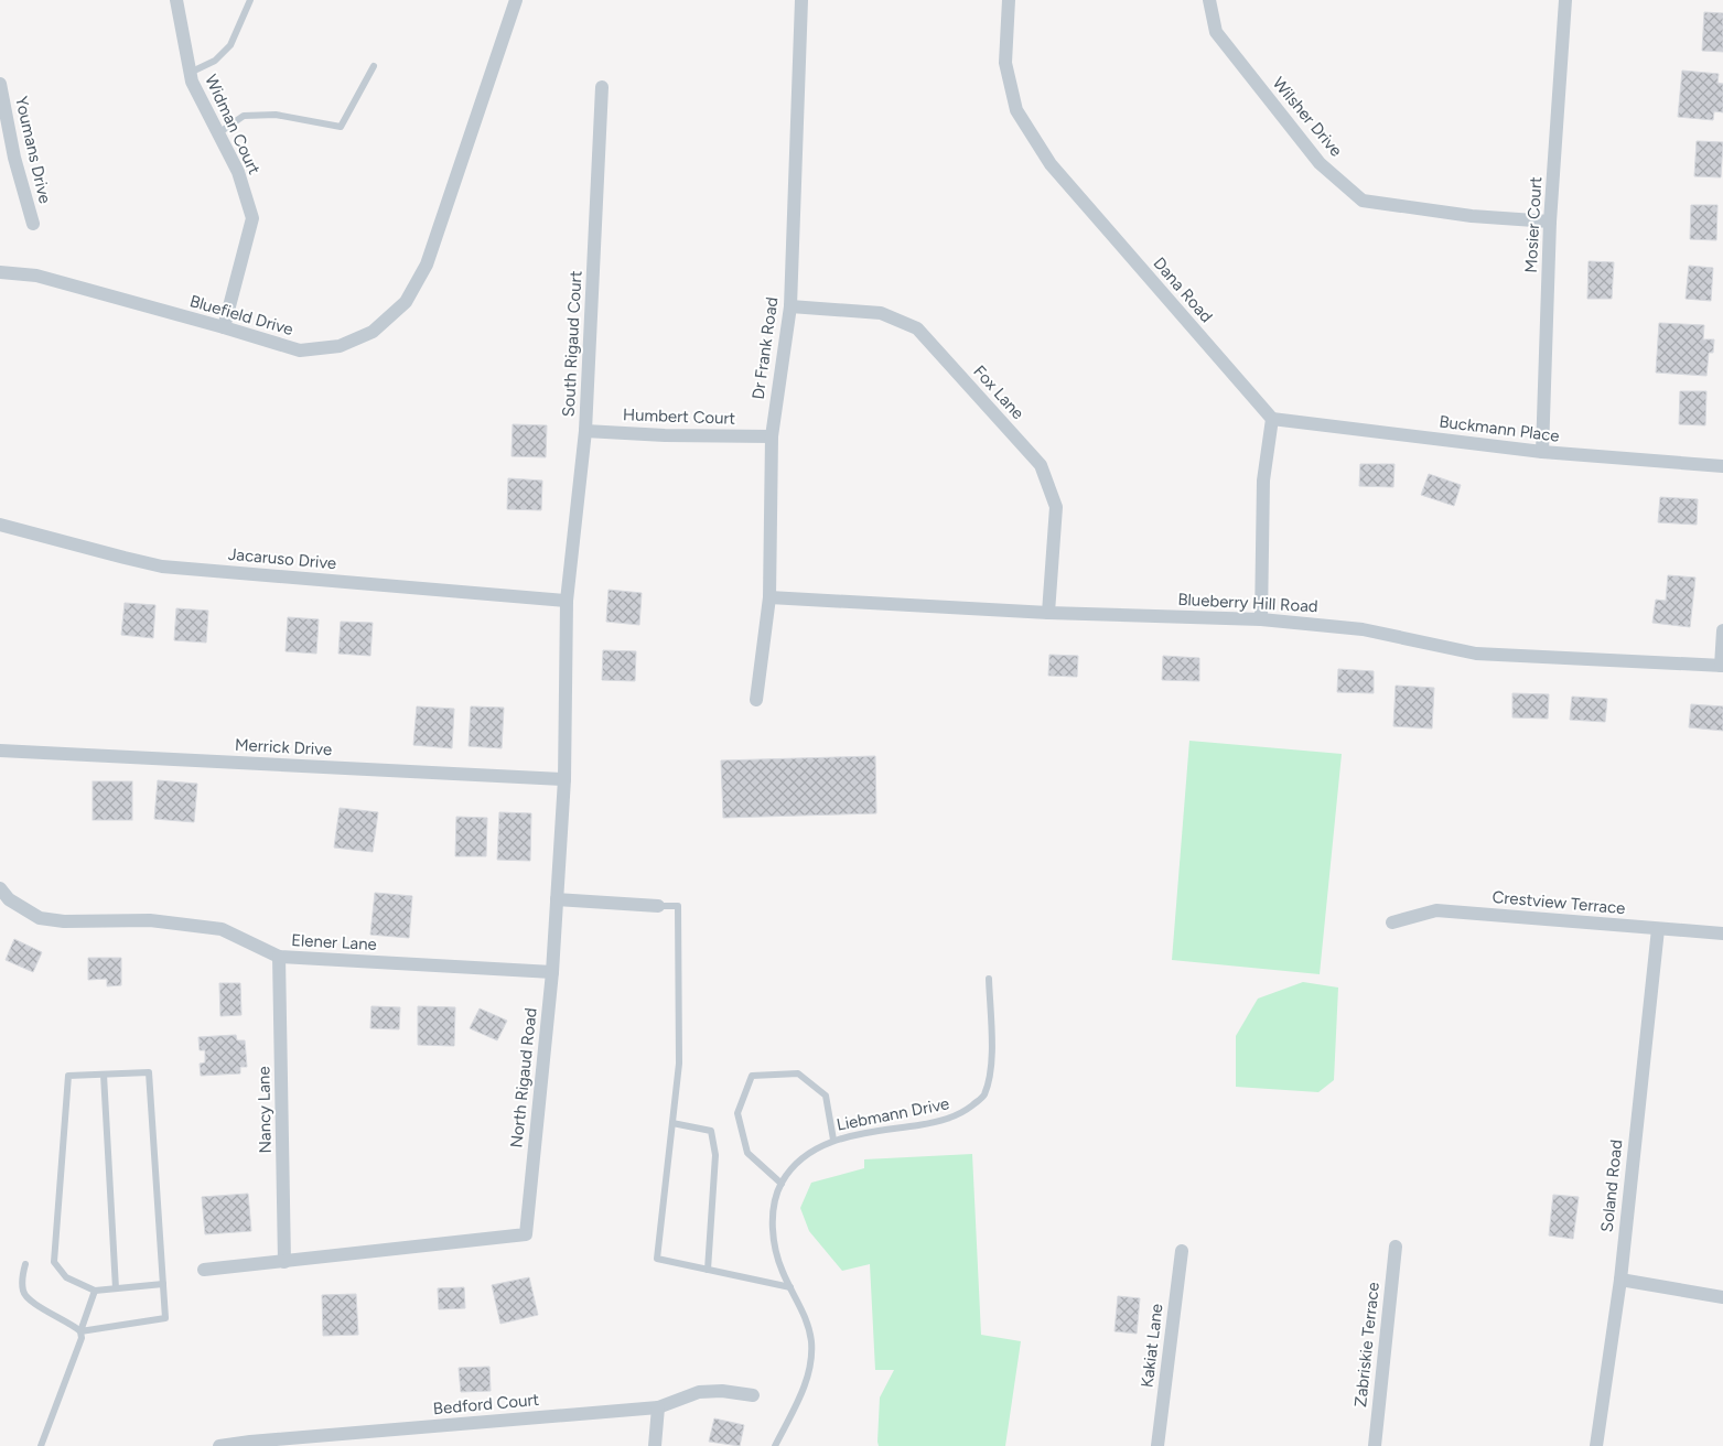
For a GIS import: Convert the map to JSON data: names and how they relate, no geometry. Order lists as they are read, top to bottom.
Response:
{
  "streets": {
    "street": [
      "Wilsher Drive",
      "Widman Court",
      "Youmans Drive",
      "Mosier Court",
      "Dana Road",
      "Bluefield Drive",
      "South Rigaud Court",
      "Dr Frank Road",
      "Fox Lane",
      "Humbert Court",
      "Buckmann Place",
      "Jacaruso Drive",
      "Blueberry Hill Road",
      "Merrick Drive",
      "Crestview Terrace",
      "Elener Lane",
      "North Rigaud Road",
      "Nancy Lane",
      "Soland Road",
      "Zabriskie Terrace",
      "Kakiat Lane",
      "Bedford Court"
    ],
    "lane": ["Liebmann Drive"]
  },
  "crossings": [
    ["Wilsher Drive", "Mosier Court"],
    ["Widman Court", "Bluefield Drive"],
    ["Mosier Court", "Buckmann Place"],
    ["Dana Road", "Buckmann Place"],
    ["South Rigaud Court", "Humbert Court"],
    ["South Rigaud Court", "Jacaruso Drive"],
    ["South Rigaud Court", "North Rigaud Road"],
    ["Dr Frank Road", "Fox Lane"],
    ["Dr Frank Road", "Humbert Court"],
    ["Dr Frank Road", "Blueberry Hill Road"],
    ["Fox Lane", "Blueberry Hill Road"],
    ["Jacaruso Drive", "North Rigaud Road"],
    ["Merrick Drive", "North Rigaud Road"],
    ["Crestview Terrace", "Soland Road"],
    ["Elener Lane", "North Rigaud Road"],
    ["Elener Lane", "Nancy Lane"],
    ["North Rigaud Road", "Nancy Lane"]
  ]
}
